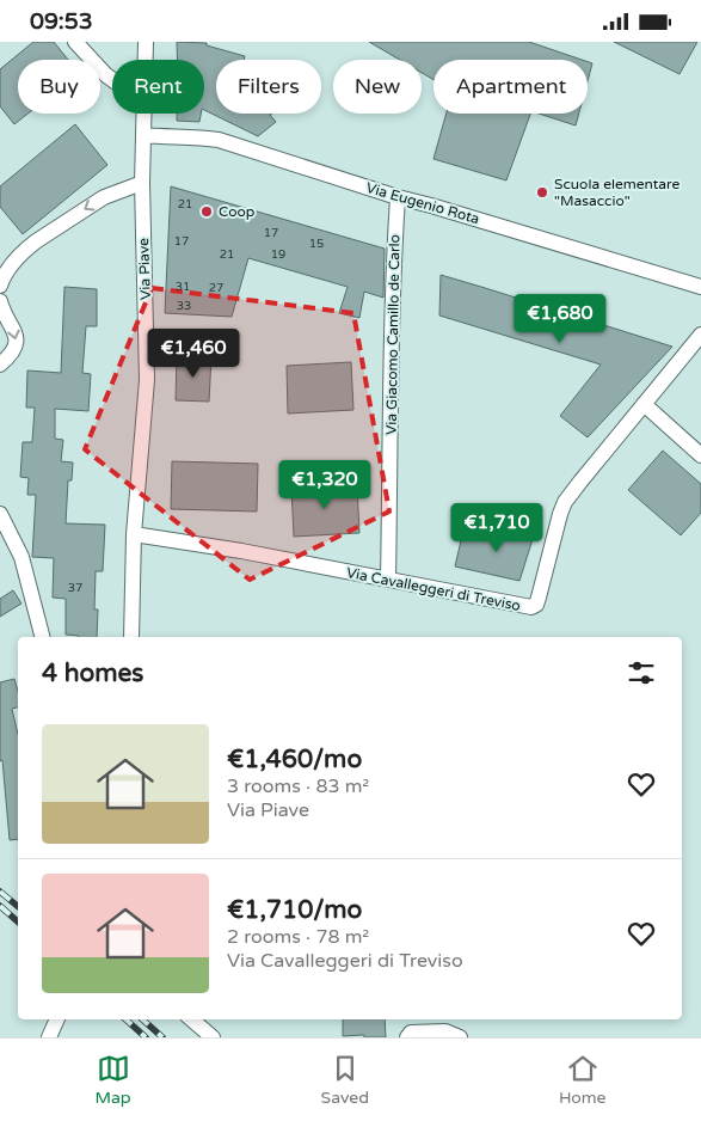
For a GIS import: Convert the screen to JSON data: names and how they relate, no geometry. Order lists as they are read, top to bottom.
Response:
{
  "streets": {
    "street": [
      "Via Eugenio Rota",
      "Via Piave",
      "Via Giacomo Camillo de Carlo",
      "Via Cavalleggeri di Treviso"
    ]
  },
  "crossings": [
    ["Via Eugenio Rota", "Via Piave"],
    ["Via Eugenio Rota", "Via Giacomo Camillo de Carlo"],
    ["Via Piave", "Via Cavalleggeri di Treviso"],
    ["Via Giacomo Camillo de Carlo", "Via Cavalleggeri di Treviso"]
  ],
  "places": ["Scuola elementare \"Masaccio\"", "Coop"],
  "house_numbers": [
    "21",
    "17",
    "17",
    "15",
    "21",
    "19",
    "31",
    "27",
    "33",
    "37"
  ],
  "page": {
    "status": "09:53",
    "chip": [
      "Buy",
      "Rent",
      "Filters",
      "New",
      "Apartment"
    ],
    "price": [
      "€1,680",
      "€1,460",
      "€1,320",
      "€1,710"
    ],
    "heading": "4 homes",
    "list": [
      {
        "name": "€1,460/mo",
        "note": "3 rooms · 83 m² · Via Piave"
      },
      {
        "name": "€1,710/mo",
        "note": "2 rooms · 78 m² · Via Cavalleggeri di Treviso"
      }
    ],
    "tabs": ["Map", "Saved", "Home"]
  }
}
